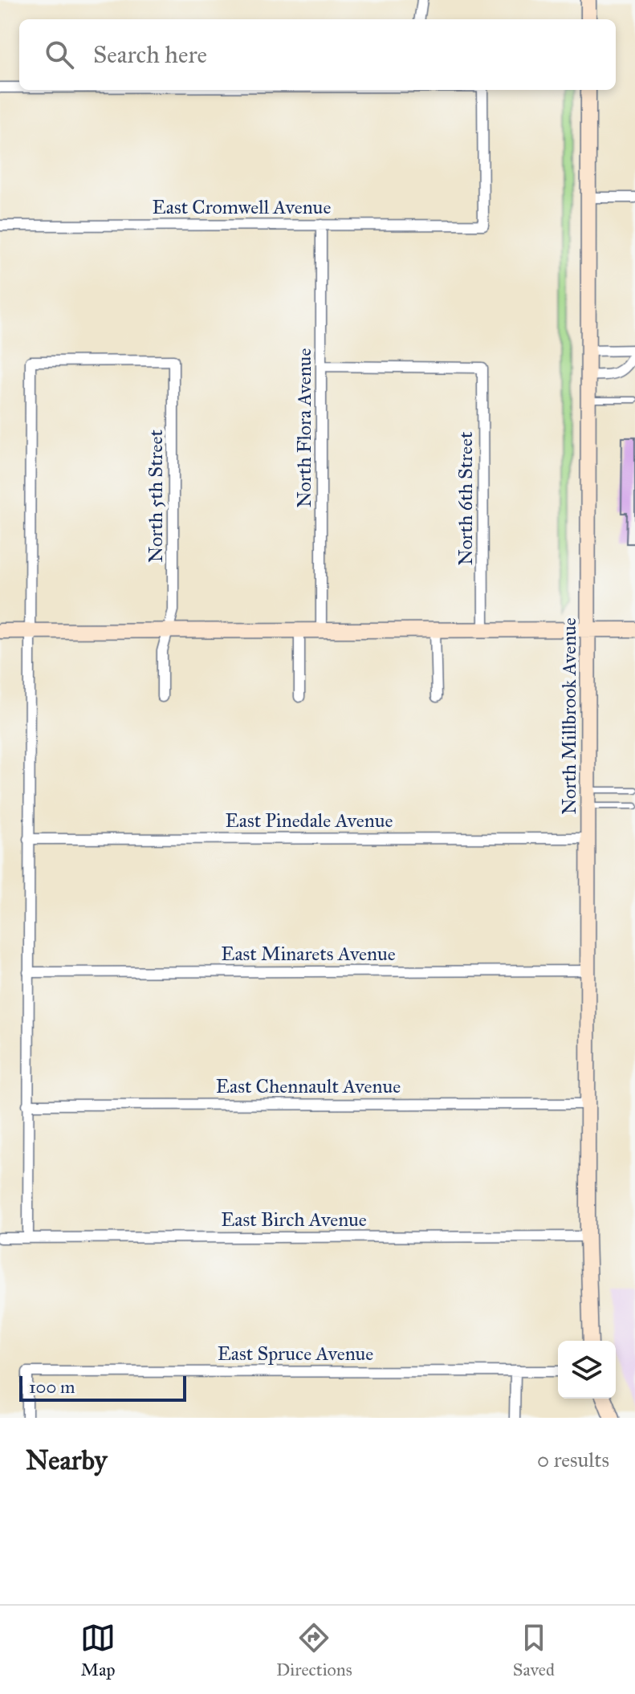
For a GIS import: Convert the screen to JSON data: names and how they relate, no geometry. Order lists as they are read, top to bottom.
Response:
{
  "streets": {
    "street": [
      "East Cromwell Avenue",
      "North Flora Avenue",
      "North 5th Street",
      "North 6th Street",
      "North Millbrook Avenue",
      "East Pinedale Avenue",
      "East Minarets Avenue",
      "East Chennault Avenue",
      "East Birch Avenue",
      "East Spruce Avenue"
    ]
  },
  "crossings": [
    ["East Cromwell Avenue", "North Flora Avenue"],
    ["North Flora Avenue", "North 6th Street"],
    ["North Millbrook Avenue", "East Pinedale Avenue"],
    ["North Millbrook Avenue", "East Minarets Avenue"],
    ["North Millbrook Avenue", "East Chennault Avenue"],
    ["North Millbrook Avenue", "East Birch Avenue"]
  ],
  "scale_bar": "100 m",
  "page": {
    "search": "Search here",
    "scale": "100 m",
    "heading": ["Nearby", "0 results"],
    "nav": ["Map", "Directions", "Saved"]
  }
}
